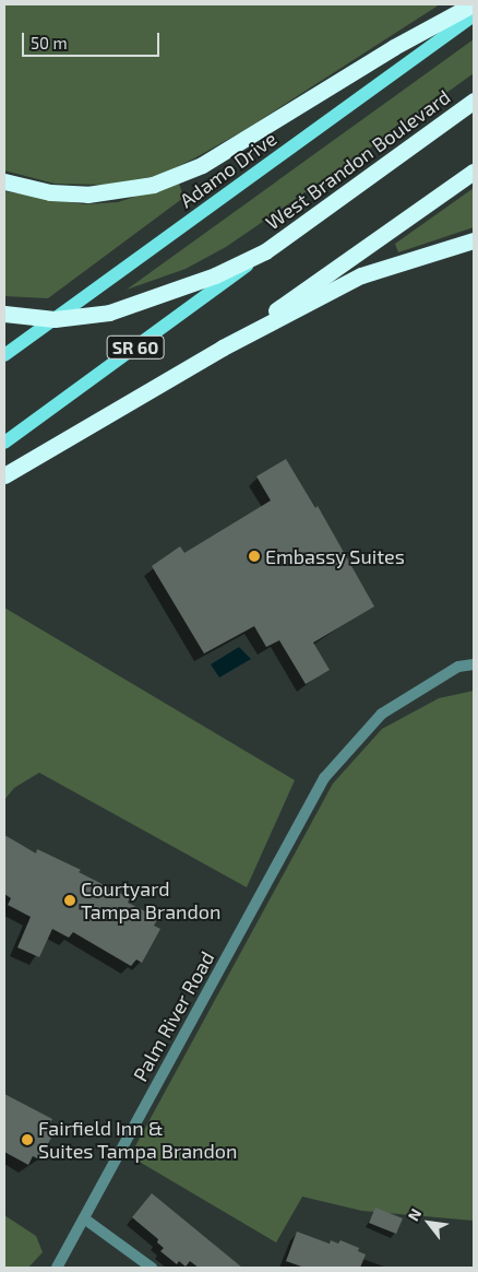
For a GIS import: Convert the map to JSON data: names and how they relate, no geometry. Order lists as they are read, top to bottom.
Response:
{
  "streets": {
    "highway": ["West Brandon Boulevard", "SR 60"],
    "main road": ["Adamo Drive"],
    "street": ["Palm River Road"]
  },
  "crossings": [
    ["West Brandon Boulevard", "Adamo Drive"],
    ["West Brandon Boulevard", "SR 60"]
  ],
  "places": ["Embassy Suites", "Courtyard Tampa Brandon", "Fairfield Inn & Suites Tampa Brandon"],
  "scale_bar": "50 m",
  "north": "top left"
}
